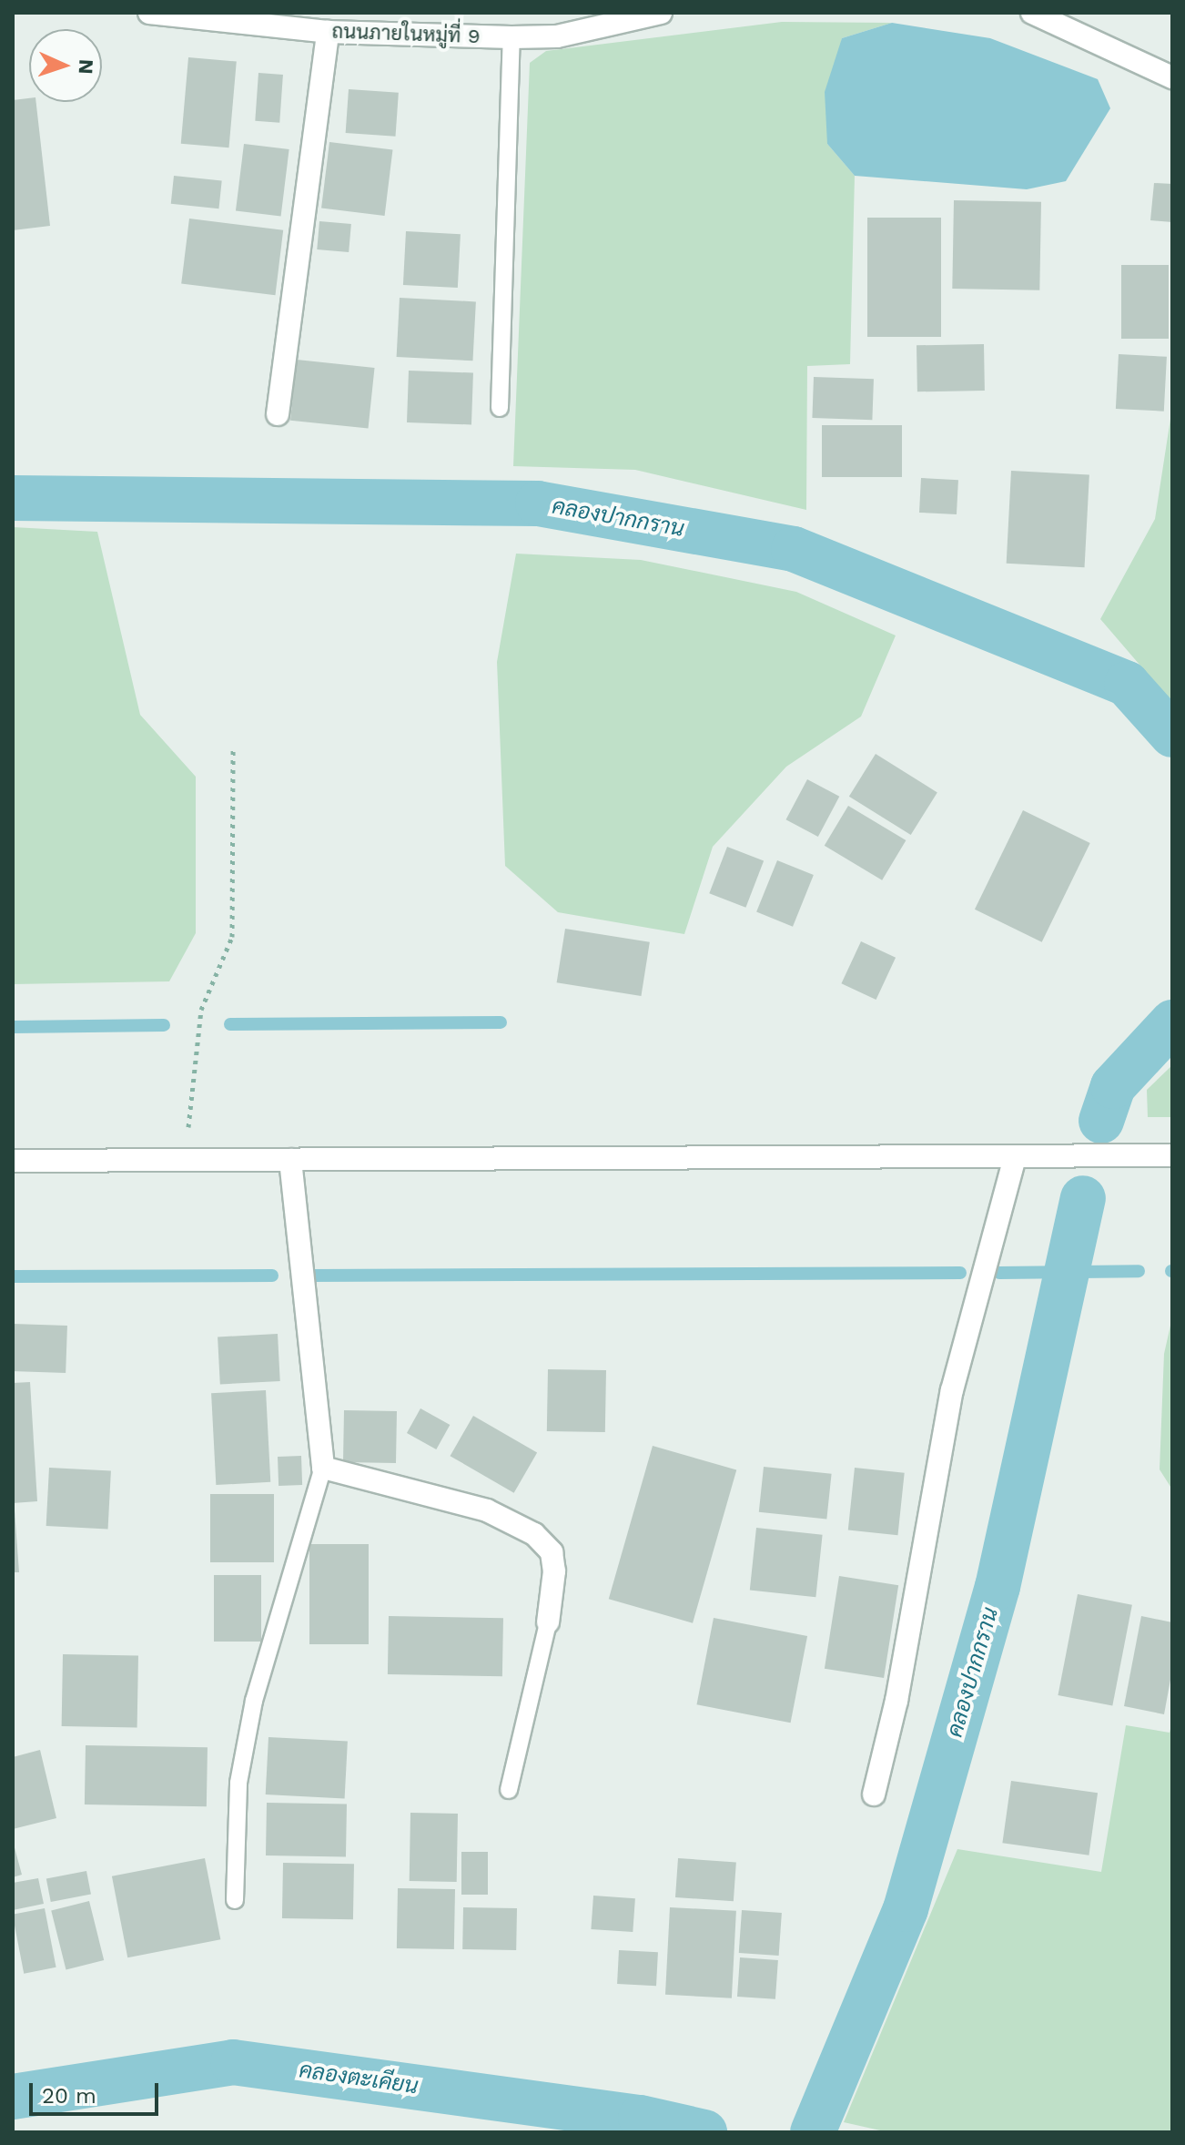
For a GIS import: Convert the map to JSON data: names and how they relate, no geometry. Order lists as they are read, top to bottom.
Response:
{
  "streets": {
    "street": ["ถนนภายในหมู่ที่ 9"]
  },
  "water": ["คลองปากกราน", "คลองตะเคียน"],
  "scale_bar": "20 m",
  "north": "right"
}
